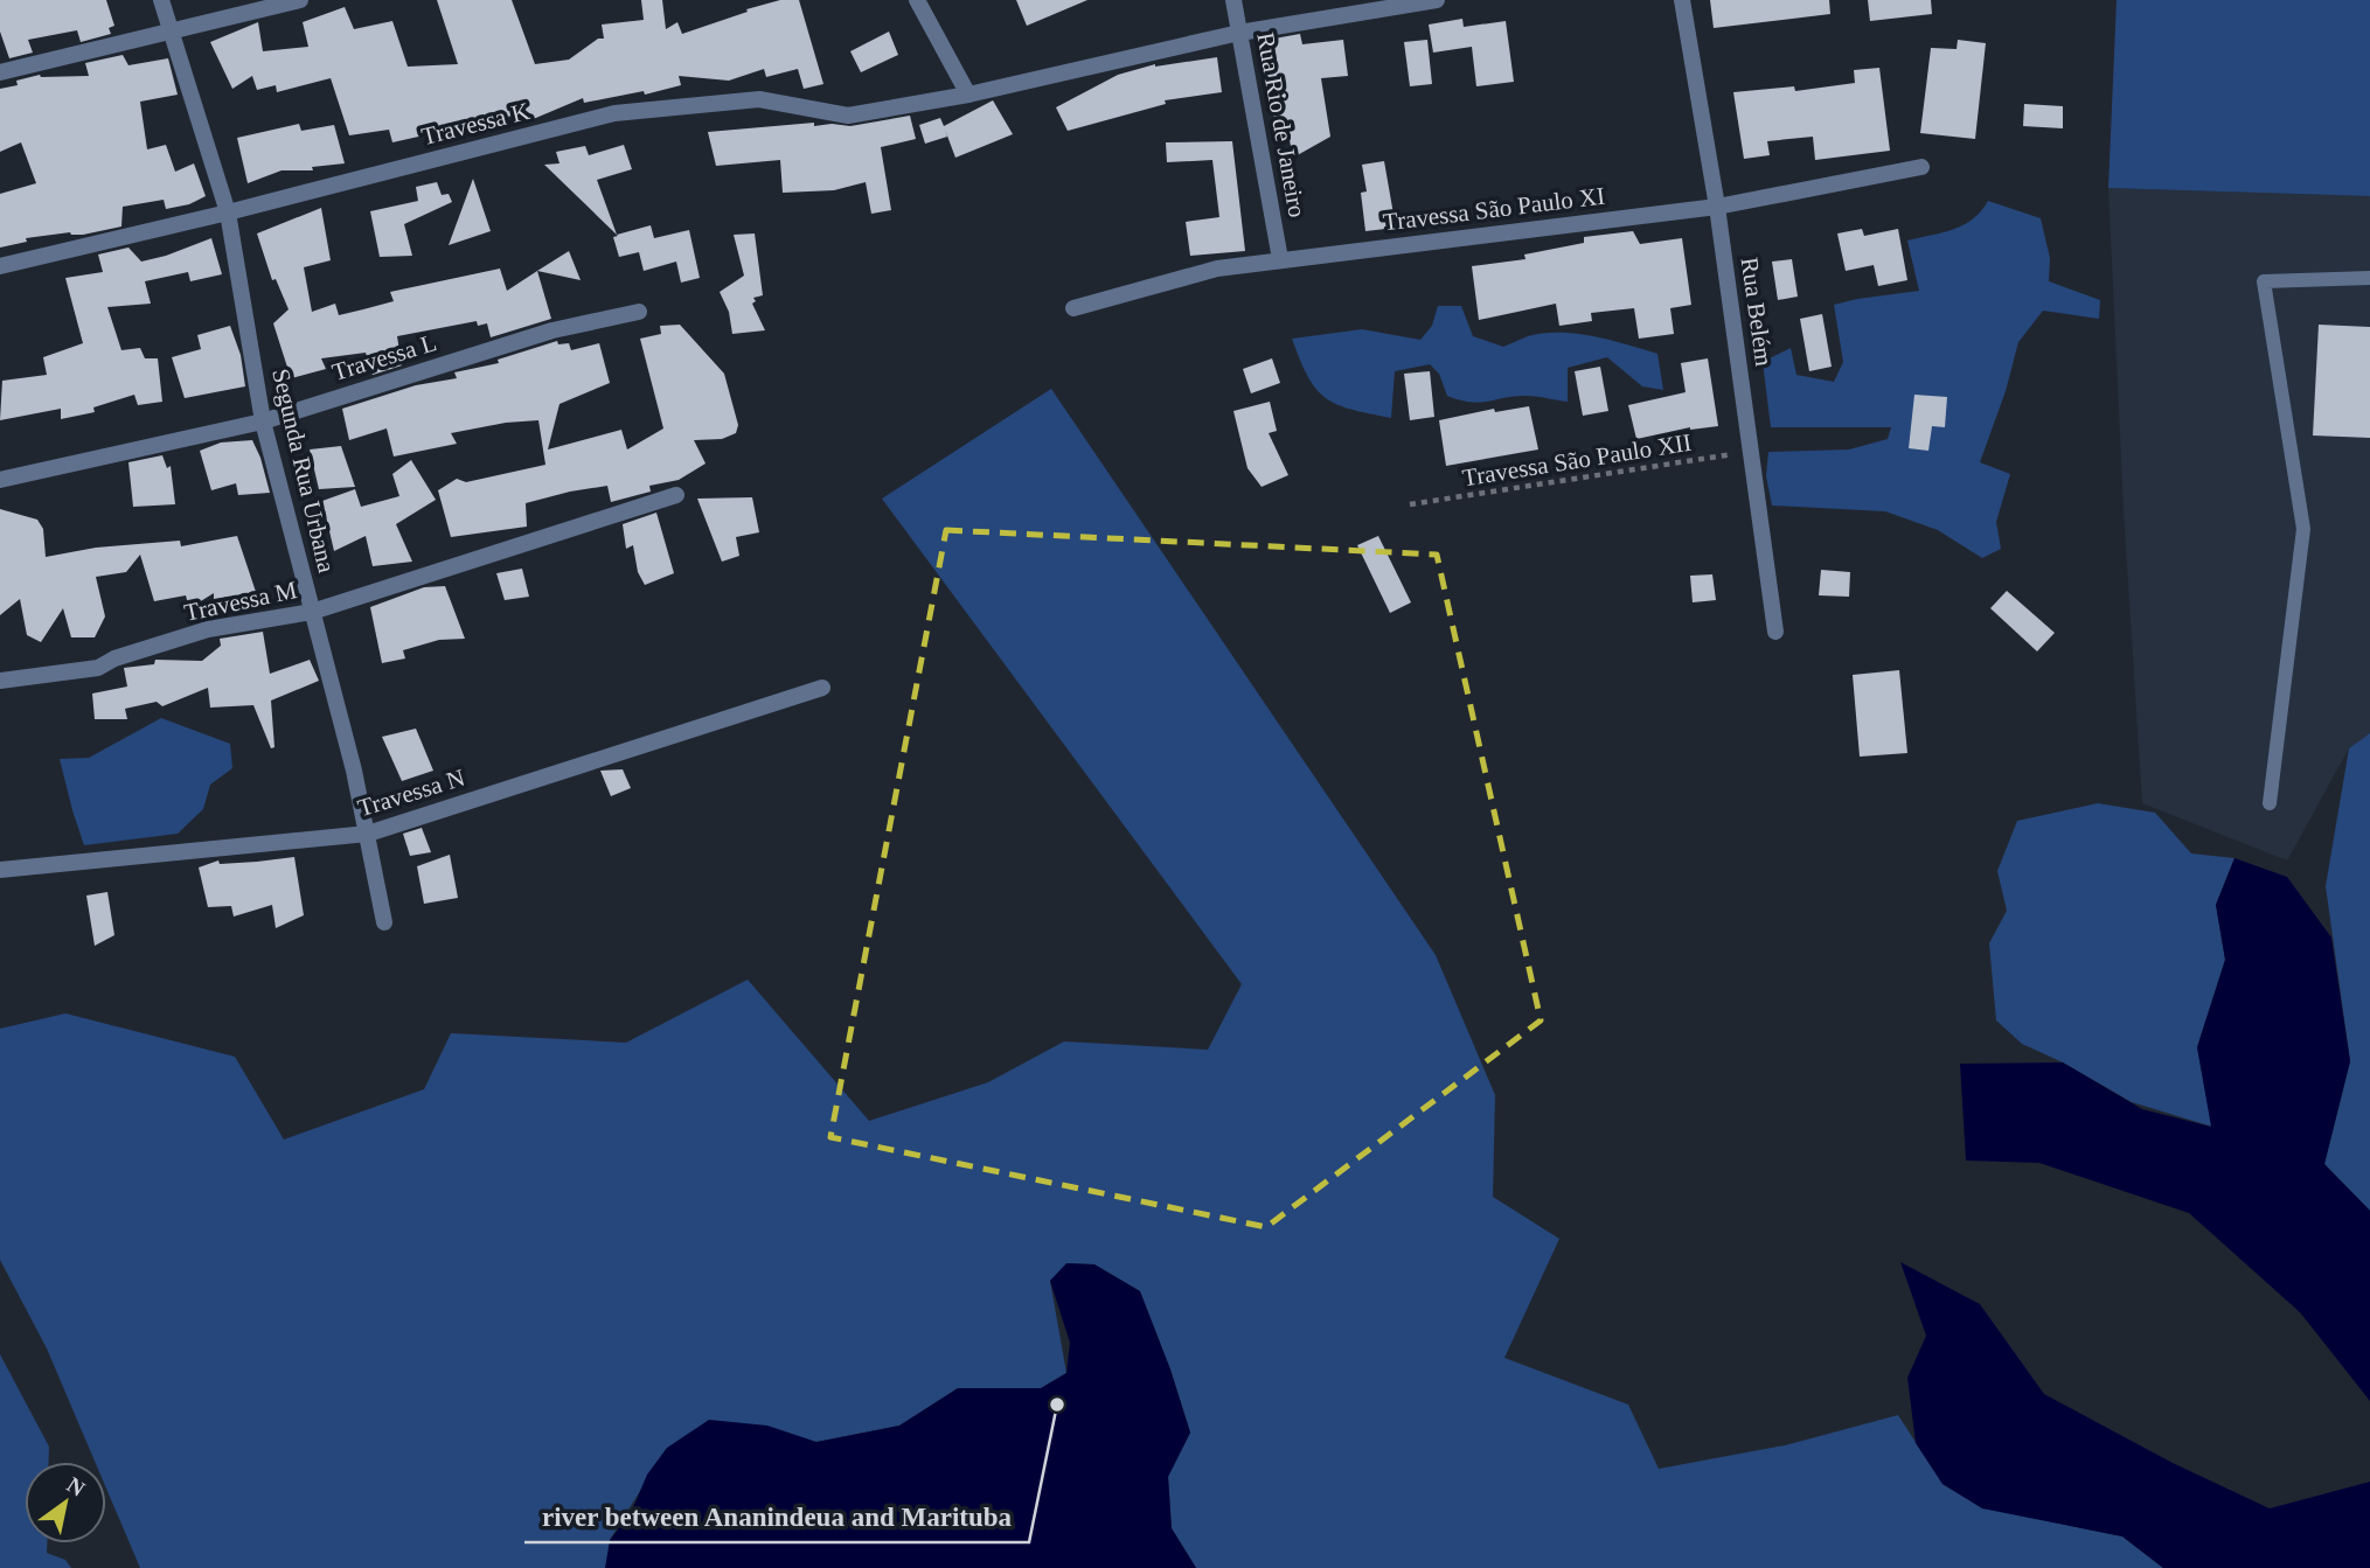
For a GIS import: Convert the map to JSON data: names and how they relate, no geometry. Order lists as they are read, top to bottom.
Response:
{
  "streets": {
    "street": [
      "Travessa K",
      "Rua Rio de Janeiro",
      "Travessa São Paulo XI",
      "Rua Belém",
      "Travessa L",
      "Segunda Rua Urbana",
      "Travessa M",
      "Travessa N"
    ],
    "path": ["Travessa São Paulo XII"]
  },
  "crossings": [
    ["Travessa K", "Rua Rio de Janeiro"],
    ["Travessa K", "Segunda Rua Urbana"],
    ["Rua Rio de Janeiro", "Travessa São Paulo XI"],
    ["Travessa São Paulo XI", "Rua Belém"],
    ["Rua Belém", "Travessa São Paulo XII"],
    ["Travessa L", "Segunda Rua Urbana"],
    ["Segunda Rua Urbana", "Travessa M"],
    ["Segunda Rua Urbana", "Travessa N"]
  ],
  "places": ["river between Ananindeua and Marituba"],
  "north": "top right"
}
